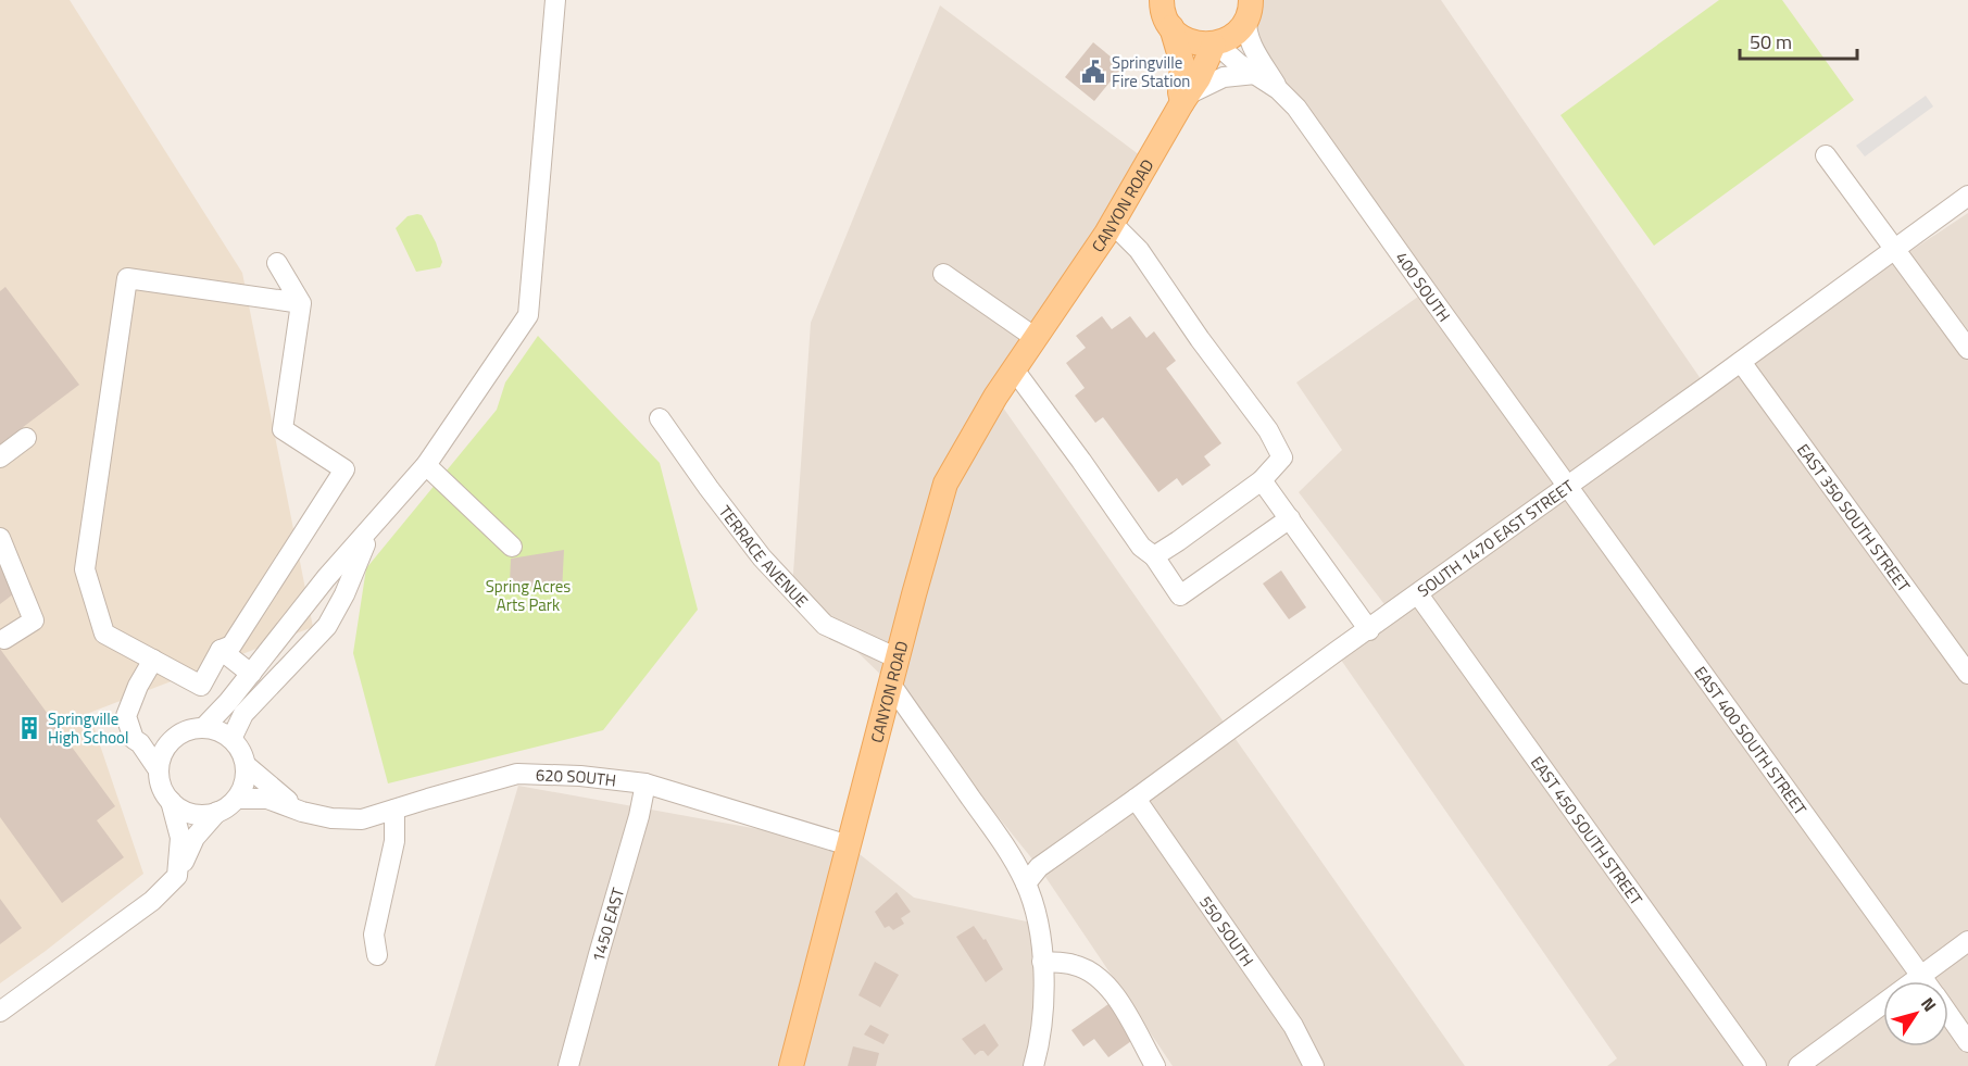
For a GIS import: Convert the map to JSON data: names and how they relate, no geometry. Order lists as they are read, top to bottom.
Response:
{
  "streets": {
    "main road": ["CANYON ROAD"],
    "street": [
      "400 SOUTH",
      "EAST 350 SOUTH STREET",
      "SOUTH 1470 EAST STREET",
      "TERRACE AVENUE",
      "EAST 400 SOUTH STREET",
      "620 SOUTH",
      "EAST 450 SOUTH STREET",
      "1450 EAST",
      "550 SOUTH"
    ]
  },
  "crossings": [
    ["CANYON ROAD", "400 SOUTH"],
    ["CANYON ROAD", "TERRACE AVENUE"],
    ["CANYON ROAD", "620 SOUTH"],
    ["400 SOUTH", "SOUTH 1470 EAST STREET"],
    ["400 SOUTH", "EAST 400 SOUTH STREET"],
    ["EAST 350 SOUTH STREET", "SOUTH 1470 EAST STREET"],
    ["SOUTH 1470 EAST STREET", "EAST 400 SOUTH STREET"],
    ["SOUTH 1470 EAST STREET", "EAST 450 SOUTH STREET"],
    ["SOUTH 1470 EAST STREET", "550 SOUTH"],
    ["620 SOUTH", "1450 EAST"]
  ],
  "parks": ["Spring Acres Arts Park"],
  "places": {
    "public building": ["Springville Fire Station"],
    "building": ["Springville High School"]
  },
  "scale_bar": "50 m",
  "north": "top right"
}
